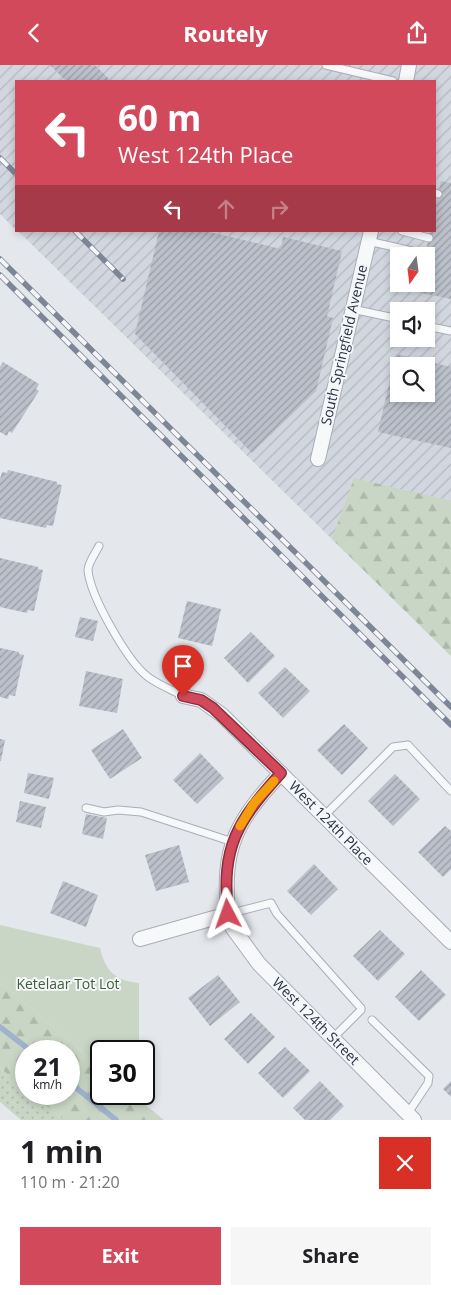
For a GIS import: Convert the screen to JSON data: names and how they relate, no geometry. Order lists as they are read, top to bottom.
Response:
{
  "streets": {
    "street": ["South Springfield Avenue", "West 124th Place", "West 124th Street"]
  },
  "parks": ["Ketelaar Tot Lot"],
  "north": "bottom",
  "page": {
    "header": "Routely",
    "turn": ["60 m", "West 124th Place"],
    "speed": "21 km/h",
    "limit": "30",
    "heading": ["1 min", "110 m · 21:20"],
    "buttons": ["Exit", "Share"]
  }
}
